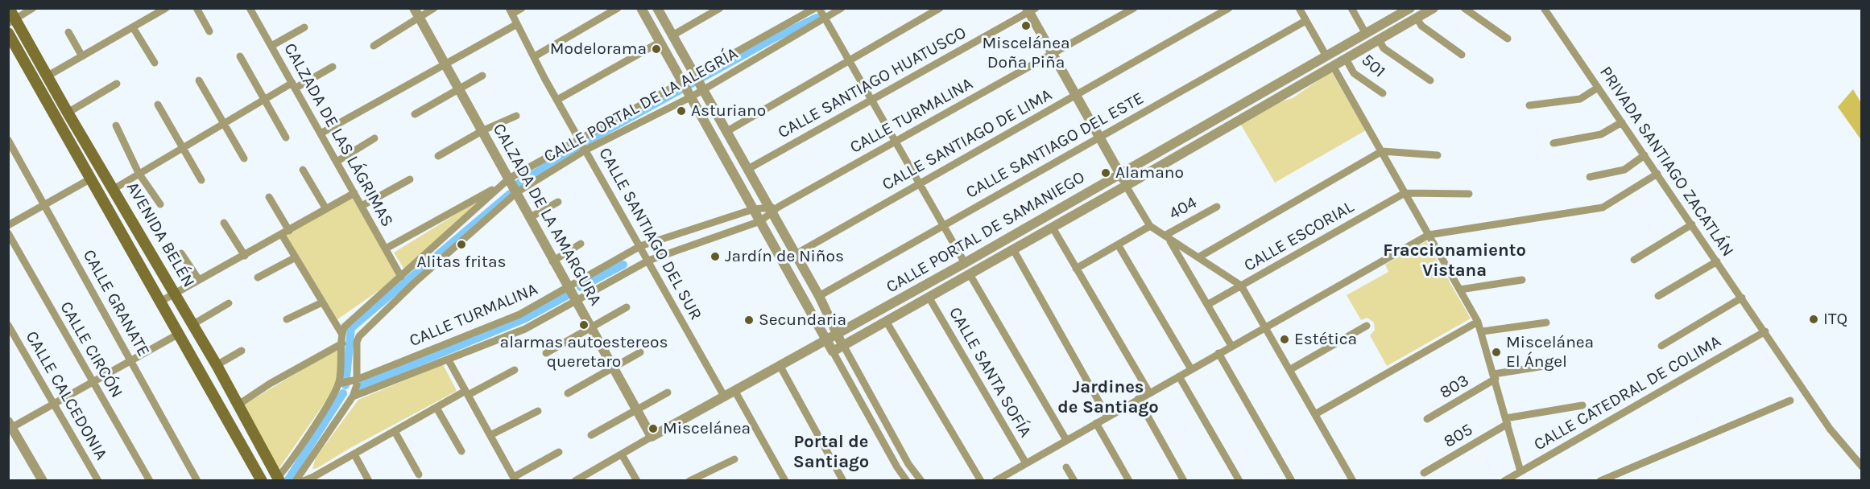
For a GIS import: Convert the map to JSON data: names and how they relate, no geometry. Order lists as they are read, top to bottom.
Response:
{
  "streets": {
    "main road": ["AVENIDA BELÉN"],
    "street": [
      "501",
      "CALLE SANTIAGO HUATUSCO",
      "CALLE PORTAL DE LA ALEGRÍA",
      "CALLE TURMALINA",
      "CALZADA DE LAS LÁGRIMAS",
      "CALLE SANTIAGO DE LIMA",
      "CALLE SANTIAGO DEL ESTE",
      "PRIVADA SANTIAGO ZACATLÁN",
      "404",
      "CALZADA DE LA AMARGURA",
      "CALLE PORTAL DE SAMANIEGO",
      "CALLE SANTIAGO DEL SUR",
      "CALLE ESCORIAL",
      "CALLE GRANATE",
      "CALLE CIRCÓN",
      "CALLE SANTA SOFÍA",
      "803",
      "CALLE CATEDRAL DE COLIMA",
      "CALLE CALCEDONIA",
      "805"
    ]
  },
  "crossings": [
    ["501", "CALLE PORTAL DE SAMANIEGO"],
    ["CALLE PORTAL DE LA ALEGRÍA", "CALLE TURMALINA"],
    ["CALLE PORTAL DE LA ALEGRÍA", "CALZADA DE LAS LÁGRIMAS"],
    ["CALLE PORTAL DE LA ALEGRÍA", "CALZADA DE LA AMARGURA"],
    ["CALLE PORTAL DE LA ALEGRÍA", "CALLE SANTIAGO DEL SUR"],
    ["CALLE TURMALINA", "CALZADA DE LA AMARGURA"],
    ["CALLE TURMALINA", "CALLE SANTIAGO DEL SUR"],
    ["CALZADA DE LAS LÁGRIMAS", "CALZADA DE LA AMARGURA"],
    ["PRIVADA SANTIAGO ZACATLÁN", "CALLE CATEDRAL DE COLIMA"],
    ["CALZADA DE LA AMARGURA", "CALLE PORTAL DE SAMANIEGO"],
    ["CALLE PORTAL DE SAMANIEGO", "CALLE SANTIAGO DEL SUR"],
    ["CALLE PORTAL DE SAMANIEGO", "CALLE SANTA SOFÍA"]
  ],
  "districts": ["Fraccionamiento Vistana", "Jardines de Santiago", "Portal de Santiago"],
  "places": [
    "Miscelánea Doña Piña",
    "Modelorama",
    "Asturiano",
    "Alamano",
    "Alitas fritas",
    "Jardín de Niños",
    "ITQ",
    "Secundaria",
    "alarmas autoestereos queretaro",
    "Estética",
    "Miscelánea El Ángel",
    "Miscelánea"
  ]
}
